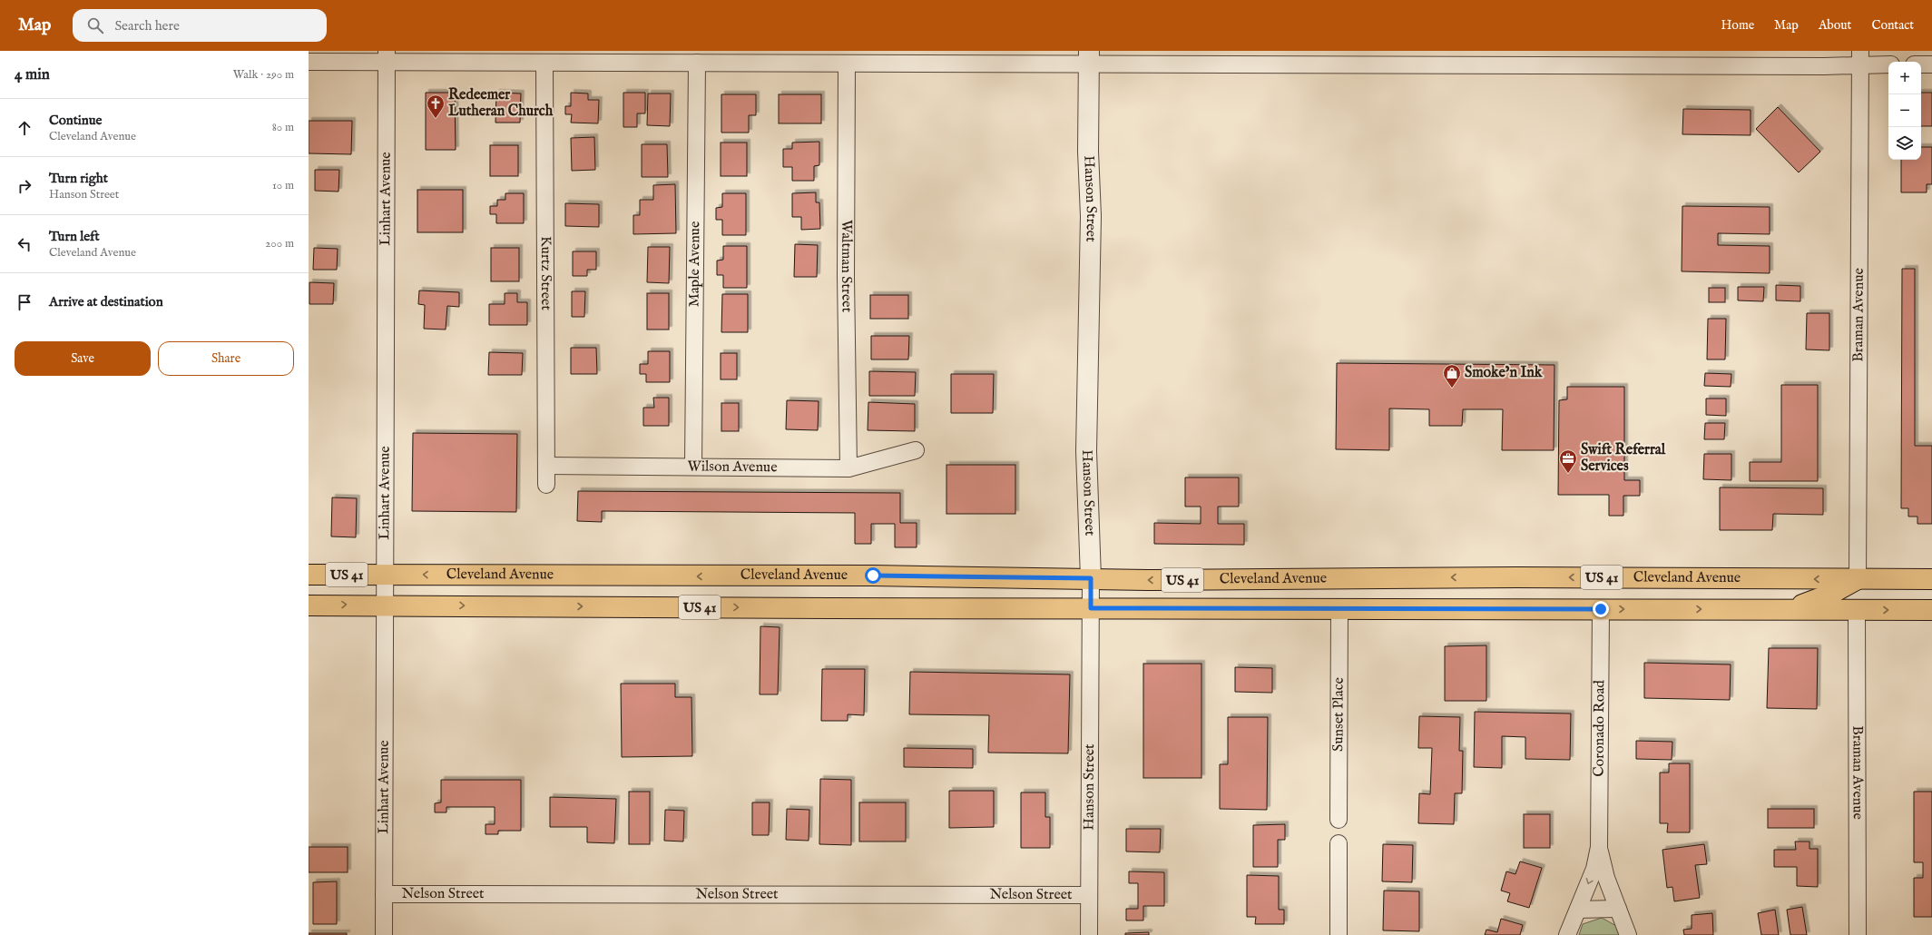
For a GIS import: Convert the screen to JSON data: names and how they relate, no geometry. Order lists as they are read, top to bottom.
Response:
{
  "streets": {
    "main road": ["US 41", "Cleveland Avenue"],
    "street": [
      "Linhart Avenue",
      "Hanson Street",
      "Maple Avenue",
      "Waltman Street",
      "Kurtz Street",
      "Braman Avenue",
      "Wilson Avenue",
      "Sunset Place",
      "Coronado Road",
      "Nelson Street"
    ]
  },
  "crossings": [
    ["Linhart Avenue", "Cleveland Avenue"],
    ["Linhart Avenue", "Nelson Street"],
    ["Hanson Street", "Cleveland Avenue"],
    ["Hanson Street", "Nelson Street"],
    ["Maple Avenue", "Wilson Avenue"],
    ["Waltman Street", "Wilson Avenue"],
    ["Kurtz Street", "Wilson Avenue"],
    ["Braman Avenue", "Cleveland Avenue"],
    ["Cleveland Avenue", "Sunset Place"],
    ["Cleveland Avenue", "Coronado Road"]
  ],
  "places": {
    "church": ["Redeemer Lutheran Church"],
    "shop": ["Smoke’n Ink"],
    "office": ["Swift Referral Services"]
  },
  "page": {
    "header": "Map",
    "search": "Search here",
    "nav": [
      "Home",
      "Map",
      "About",
      "Contact"
    ],
    "heading": ["4 min", "Walk · 290 m"],
    "map_buttons": ["+", "−"],
    "list": [
      ["Continue", "Cleveland Avenue", "80 m"],
      ["Turn right", "Hanson Street", "10 m"],
      ["Turn left", "Cleveland Avenue", "200 m"],
      "Arrive at destination"
    ],
    "buttons": ["Save", "Share"]
  }
}
